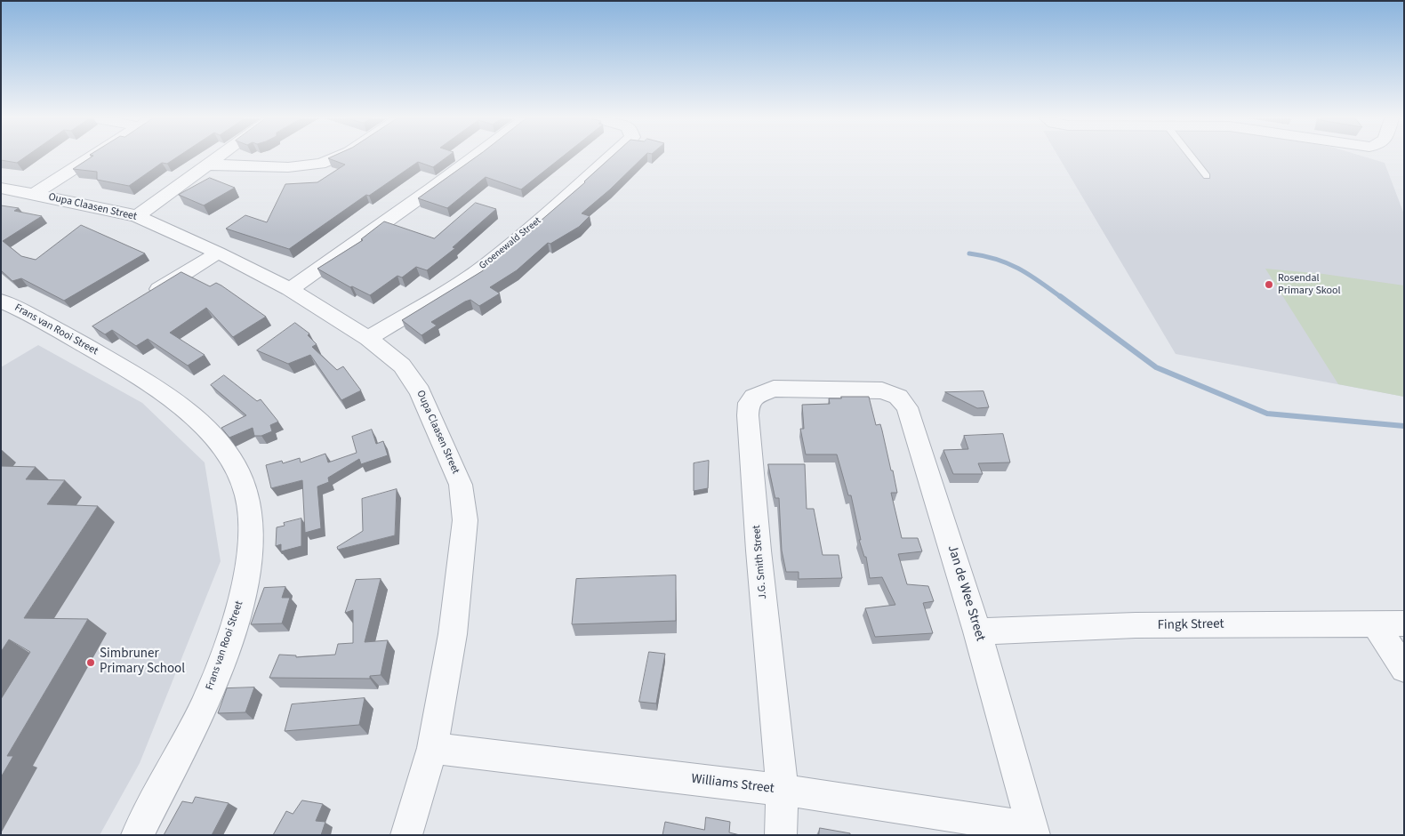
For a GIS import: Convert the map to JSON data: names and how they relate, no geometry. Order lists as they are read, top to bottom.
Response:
{
  "streets": {
    "street": [
      "Oupa Claasen Street",
      "Groenewald Street",
      "Frans van Rooi Street",
      "J.G. Smith Street",
      "Jan de Wee Street",
      "Fingk Street",
      "Williams Street"
    ]
  },
  "crossings": [
    ["Oupa Claasen Street", "Groenewald Street"],
    ["Oupa Claasen Street", "Williams Street"],
    ["J.G. Smith Street", "Jan de Wee Street"],
    ["J.G. Smith Street", "Williams Street"],
    ["Jan de Wee Street", "Fingk Street"],
    ["Jan de Wee Street", "Williams Street"]
  ],
  "places": ["Rosendal Primary Skool", "Simbruner Primary School"]
}
